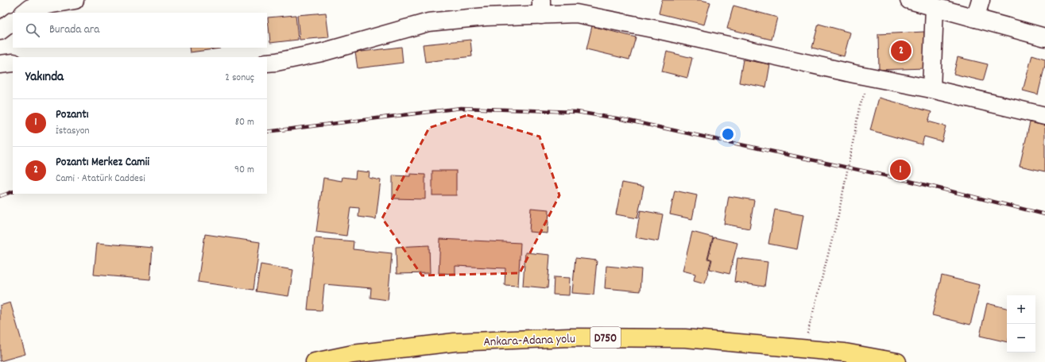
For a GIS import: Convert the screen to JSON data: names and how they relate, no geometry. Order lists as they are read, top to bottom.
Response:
{
  "streets": {
    "highway": ["D750", "Ankara-Adana yolu"]
  },
  "page": {
    "search": "Burada ara",
    "pins": ["2", "1"],
    "heading": ["Yakında", "2 sonuç"],
    "list": [
      {
        "mark": "1",
        "name": "Pozantı",
        "note": "İstasyon",
        "value": "80 m"
      },
      {
        "mark": "2",
        "name": "Pozantı Merkez Camii",
        "note": "Cami · Atatürk Caddesi",
        "value": "90 m"
      }
    ],
    "map_buttons": ["+", "−"]
  }
}
